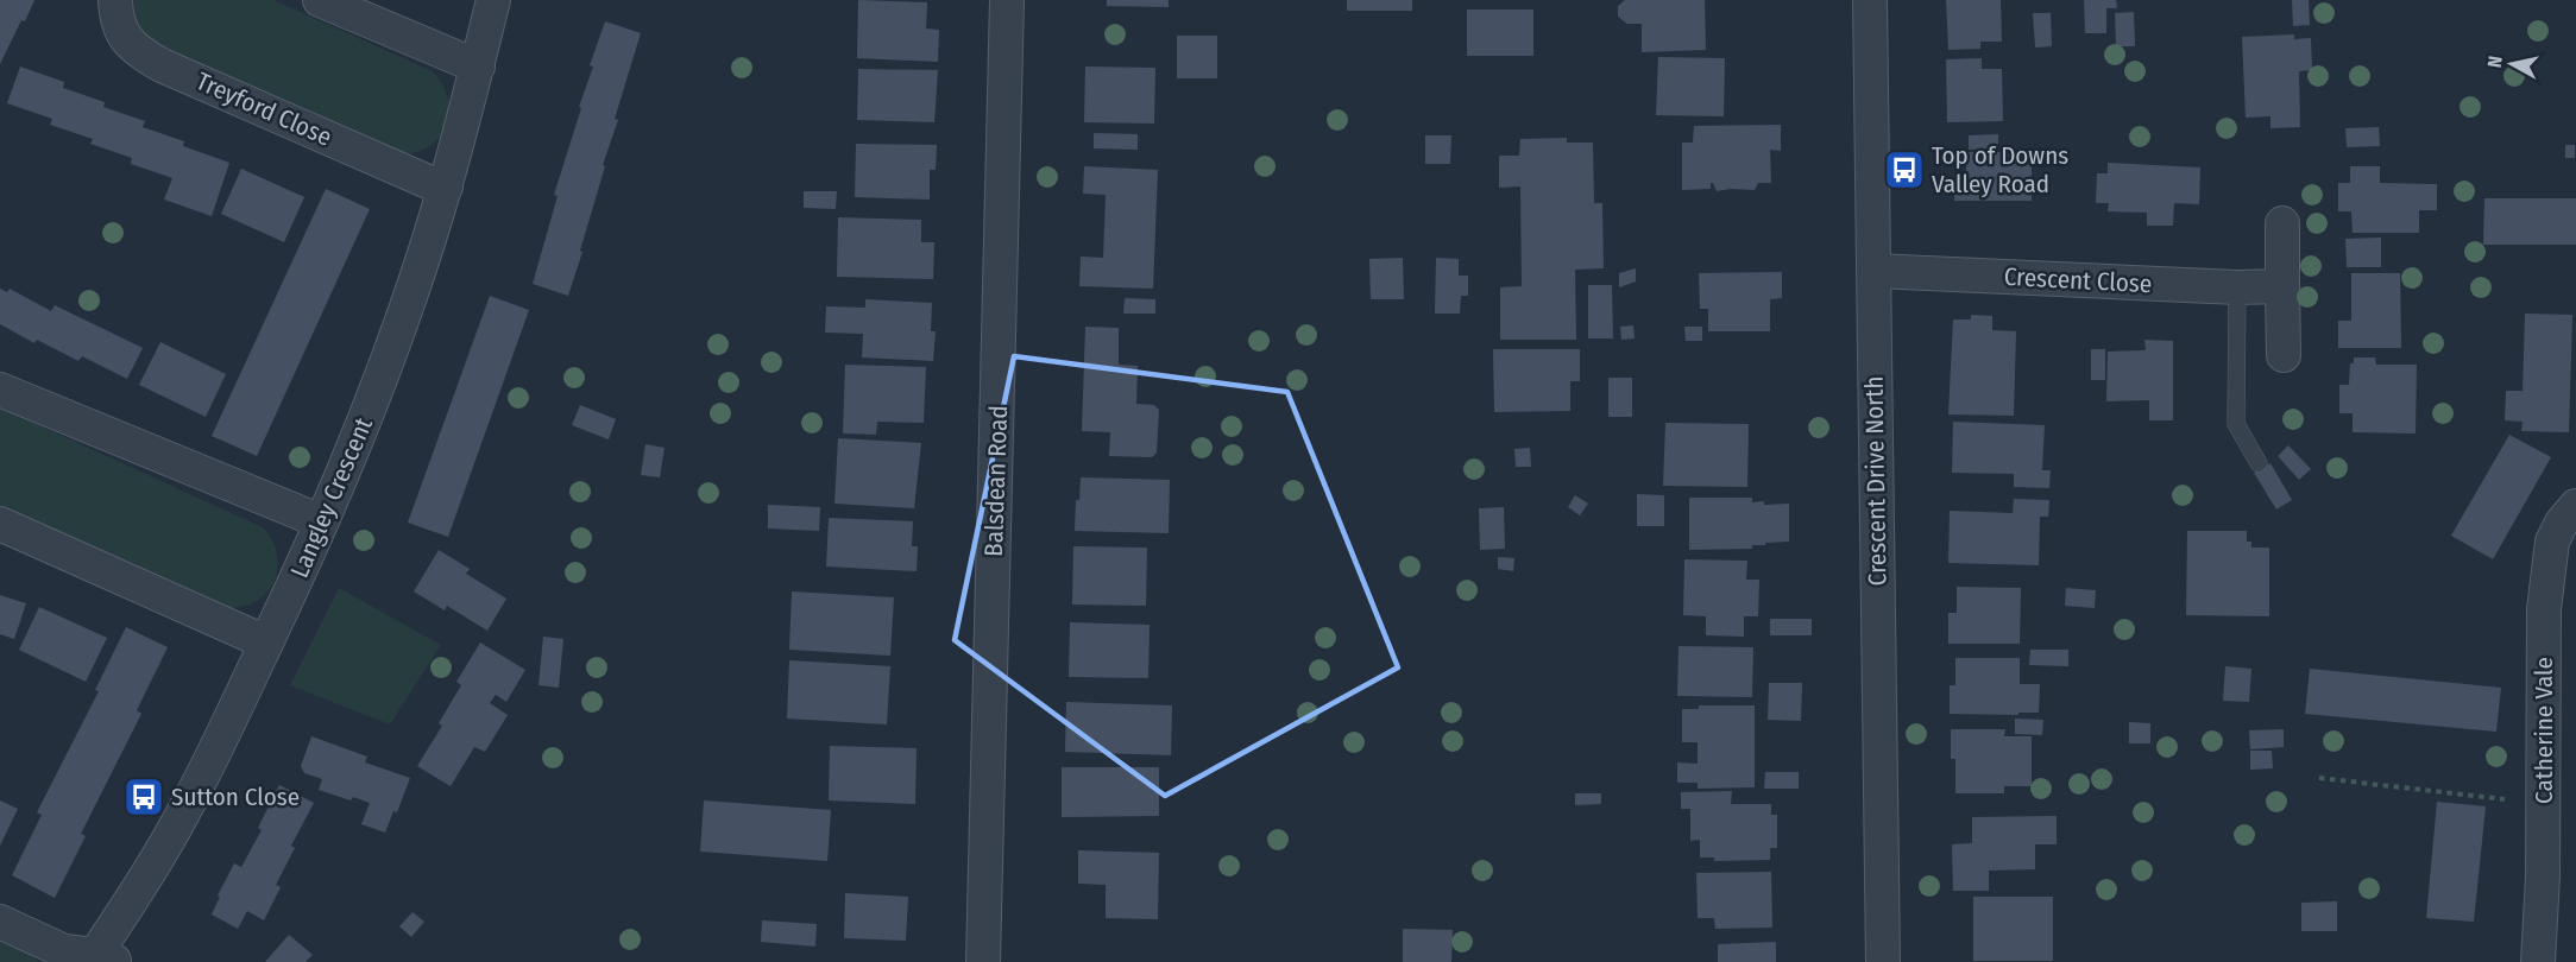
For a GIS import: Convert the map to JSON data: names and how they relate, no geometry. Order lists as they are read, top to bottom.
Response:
{
  "streets": {
    "street": [
      "Treyford Close",
      "Crescent Close",
      "Balsdean Road",
      "Crescent Drive North",
      "Langley Crescent",
      "Catherine Vale"
    ]
  },
  "crossings": [
    ["Treyford Close", "Langley Crescent"],
    ["Crescent Close", "Crescent Drive North"]
  ],
  "places": {
    "bus stop": ["Top of Downs Valley Road", "Sutton Close"]
  },
  "north": "left"
}
